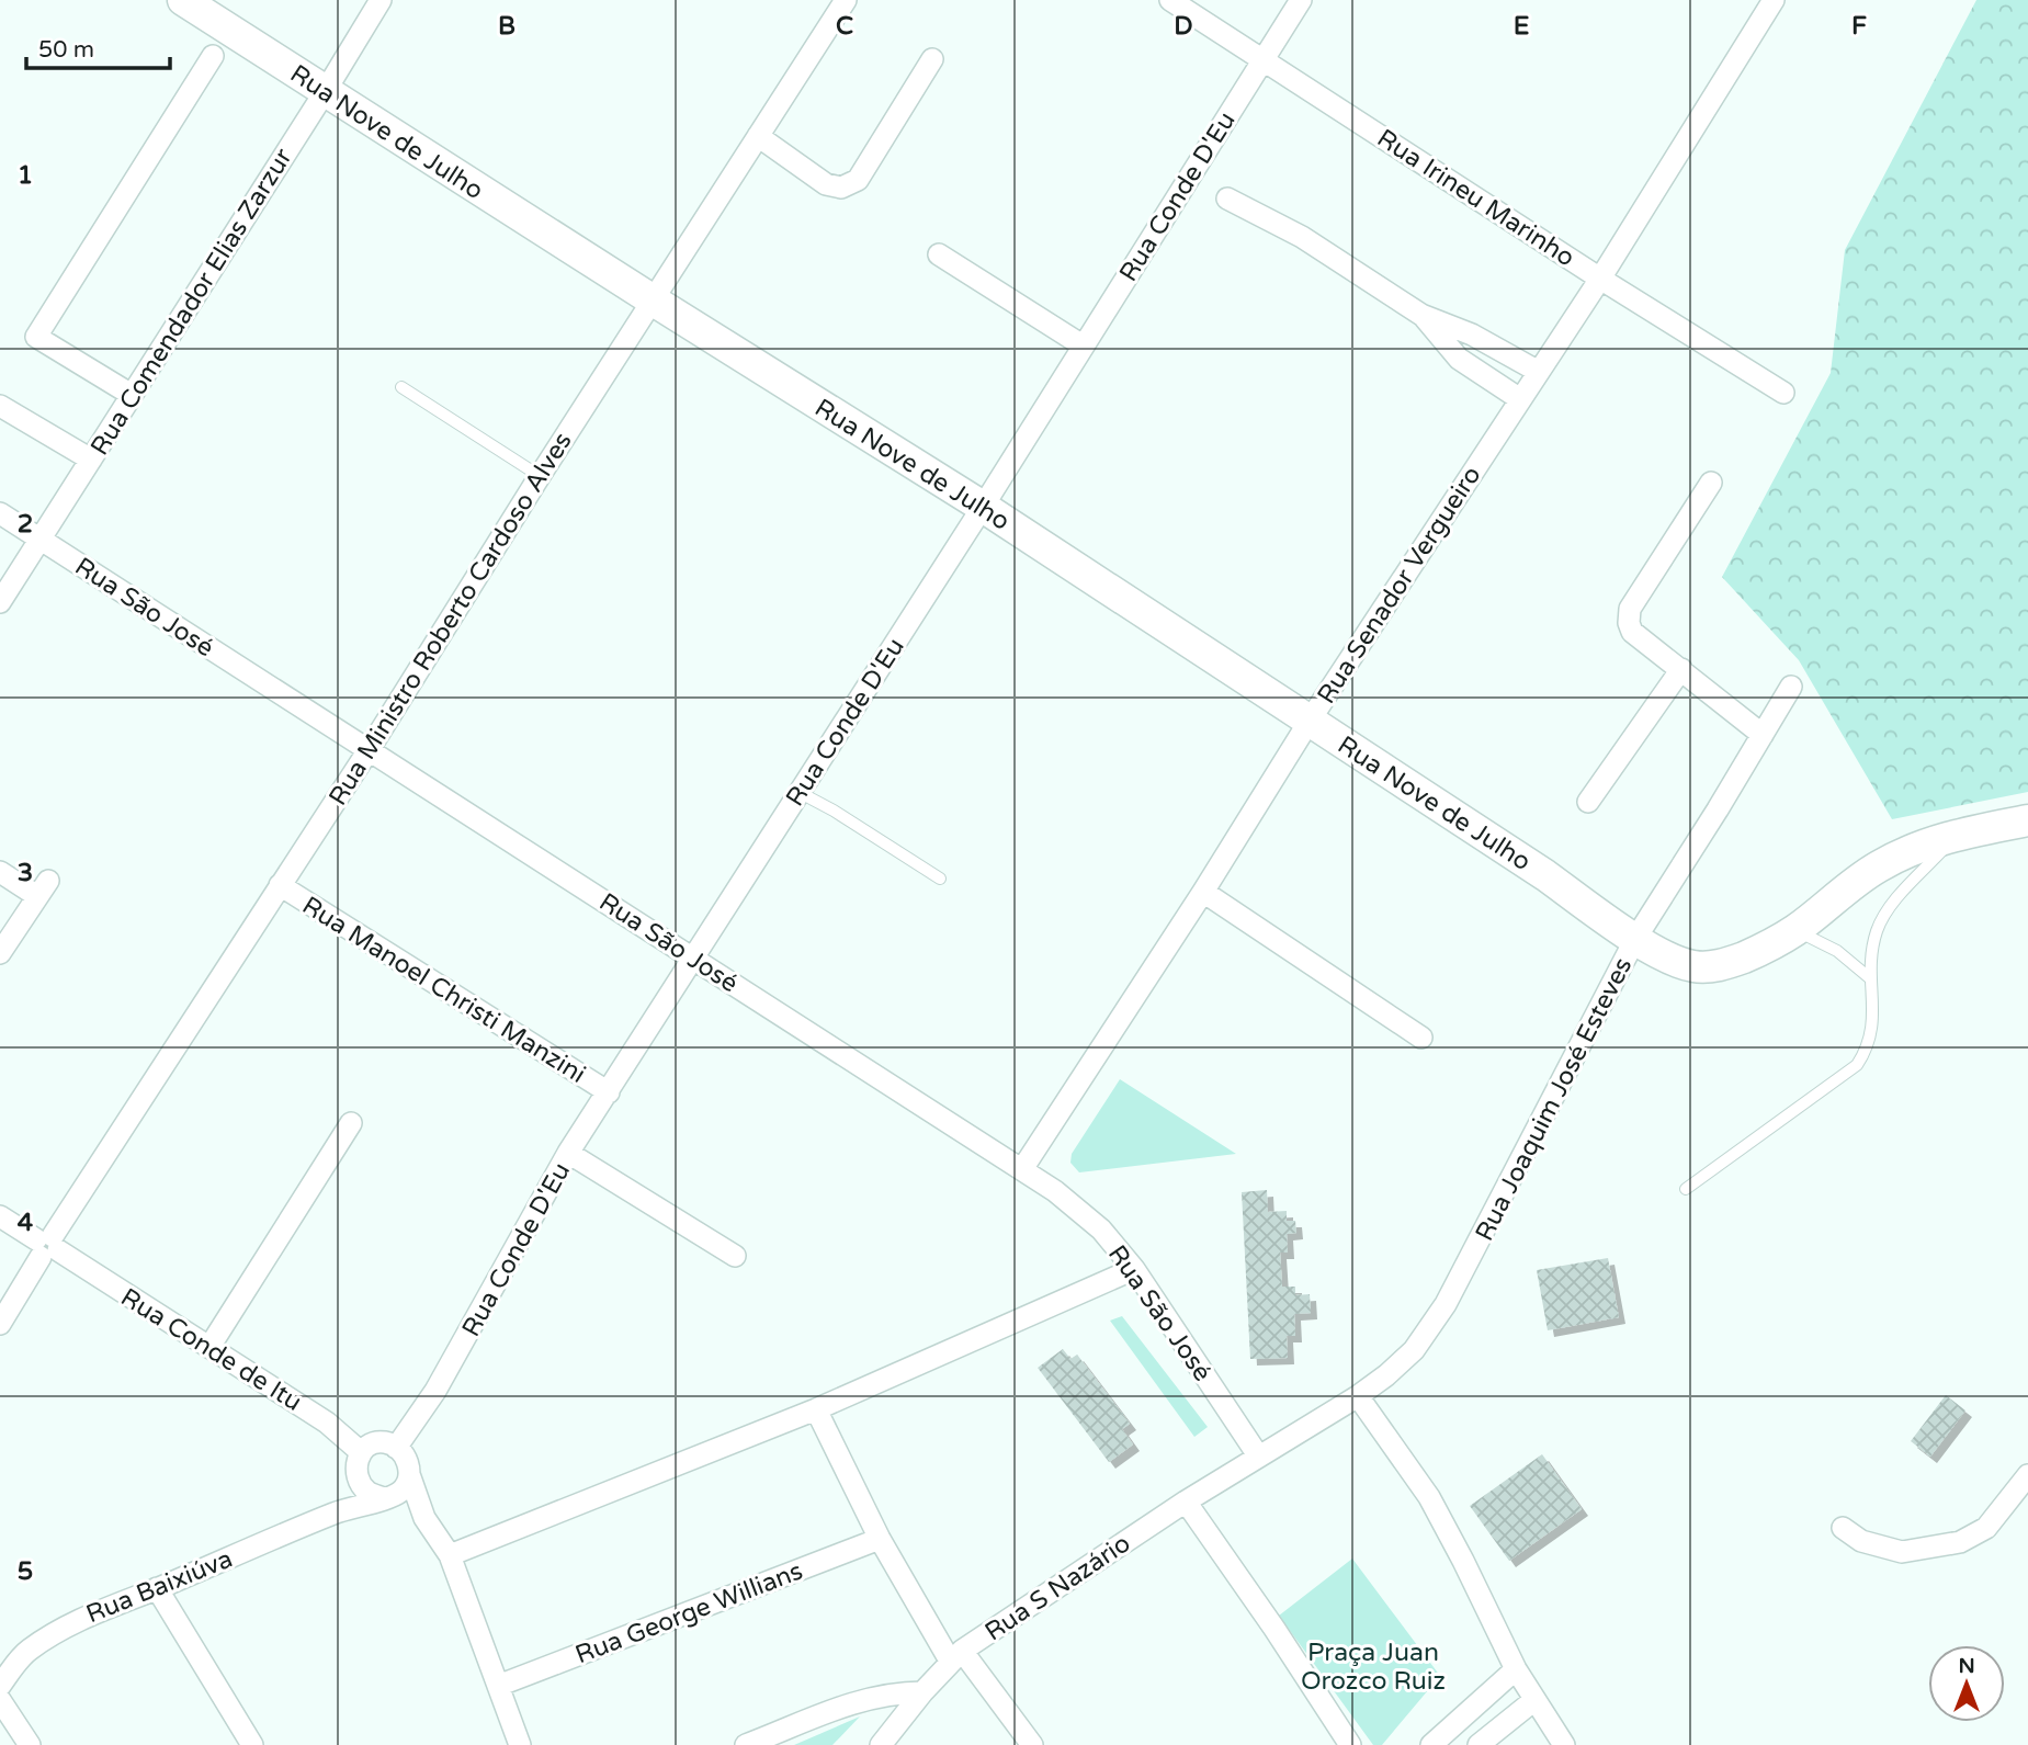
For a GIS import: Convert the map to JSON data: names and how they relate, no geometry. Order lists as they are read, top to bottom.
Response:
{
  "streets": {
    "street": [
      "Rua Nove de Julho",
      "Rua Conde D'Eu",
      "Rua Irineu Marinho",
      "Rua Comendador Elias Zarzur",
      "Rua Senador Vergueiro",
      "Rua São José",
      "Rua Ministro Roberto Cardoso Alves",
      "Rua Manoel Christi Manzini",
      "Rua Joaquim José Esteves",
      "Rua Conde de Itu",
      "Rua Baixiúva",
      "Rua S Nazário",
      "Rua George Willians"
    ]
  },
  "crossings": [
    ["Rua Nove de Julho", "Rua Conde D'Eu"],
    ["Rua Nove de Julho", "Rua Comendador Elias Zarzur"],
    ["Rua Nove de Julho", "Rua Senador Vergueiro"],
    ["Rua Nove de Julho", "Rua Ministro Roberto Cardoso Alves"],
    ["Rua Nove de Julho", "Rua Joaquim José Esteves"],
    ["Rua Conde D'Eu", "Rua Irineu Marinho"],
    ["Rua Conde D'Eu", "Rua São José"],
    ["Rua Conde D'Eu", "Rua Manoel Christi Manzini"],
    ["Rua Conde D'Eu", "Rua Conde de Itu"],
    ["Rua Irineu Marinho", "Rua Senador Vergueiro"],
    ["Rua Comendador Elias Zarzur", "Rua São José"],
    ["Rua Senador Vergueiro", "Rua São José"],
    ["Rua São José", "Rua Ministro Roberto Cardoso Alves"],
    ["Rua São José", "Rua Joaquim José Esteves"],
    ["Rua São José", "Rua S Nazário"],
    ["Rua Ministro Roberto Cardoso Alves", "Rua Manoel Christi Manzini"],
    ["Rua Ministro Roberto Cardoso Alves", "Rua Conde de Itu"],
    ["Rua Joaquim José Esteves", "Rua S Nazário"]
  ],
  "parks": ["Praça Juan Orozco Ruiz"],
  "scale_bar": "50 m",
  "north": "top",
  "grid": {
    "columns": [
      "B",
      "C",
      "D",
      "E",
      "F"
    ],
    "rows": [
      "1",
      "2",
      "3",
      "4",
      "5"
    ]
  }
}
